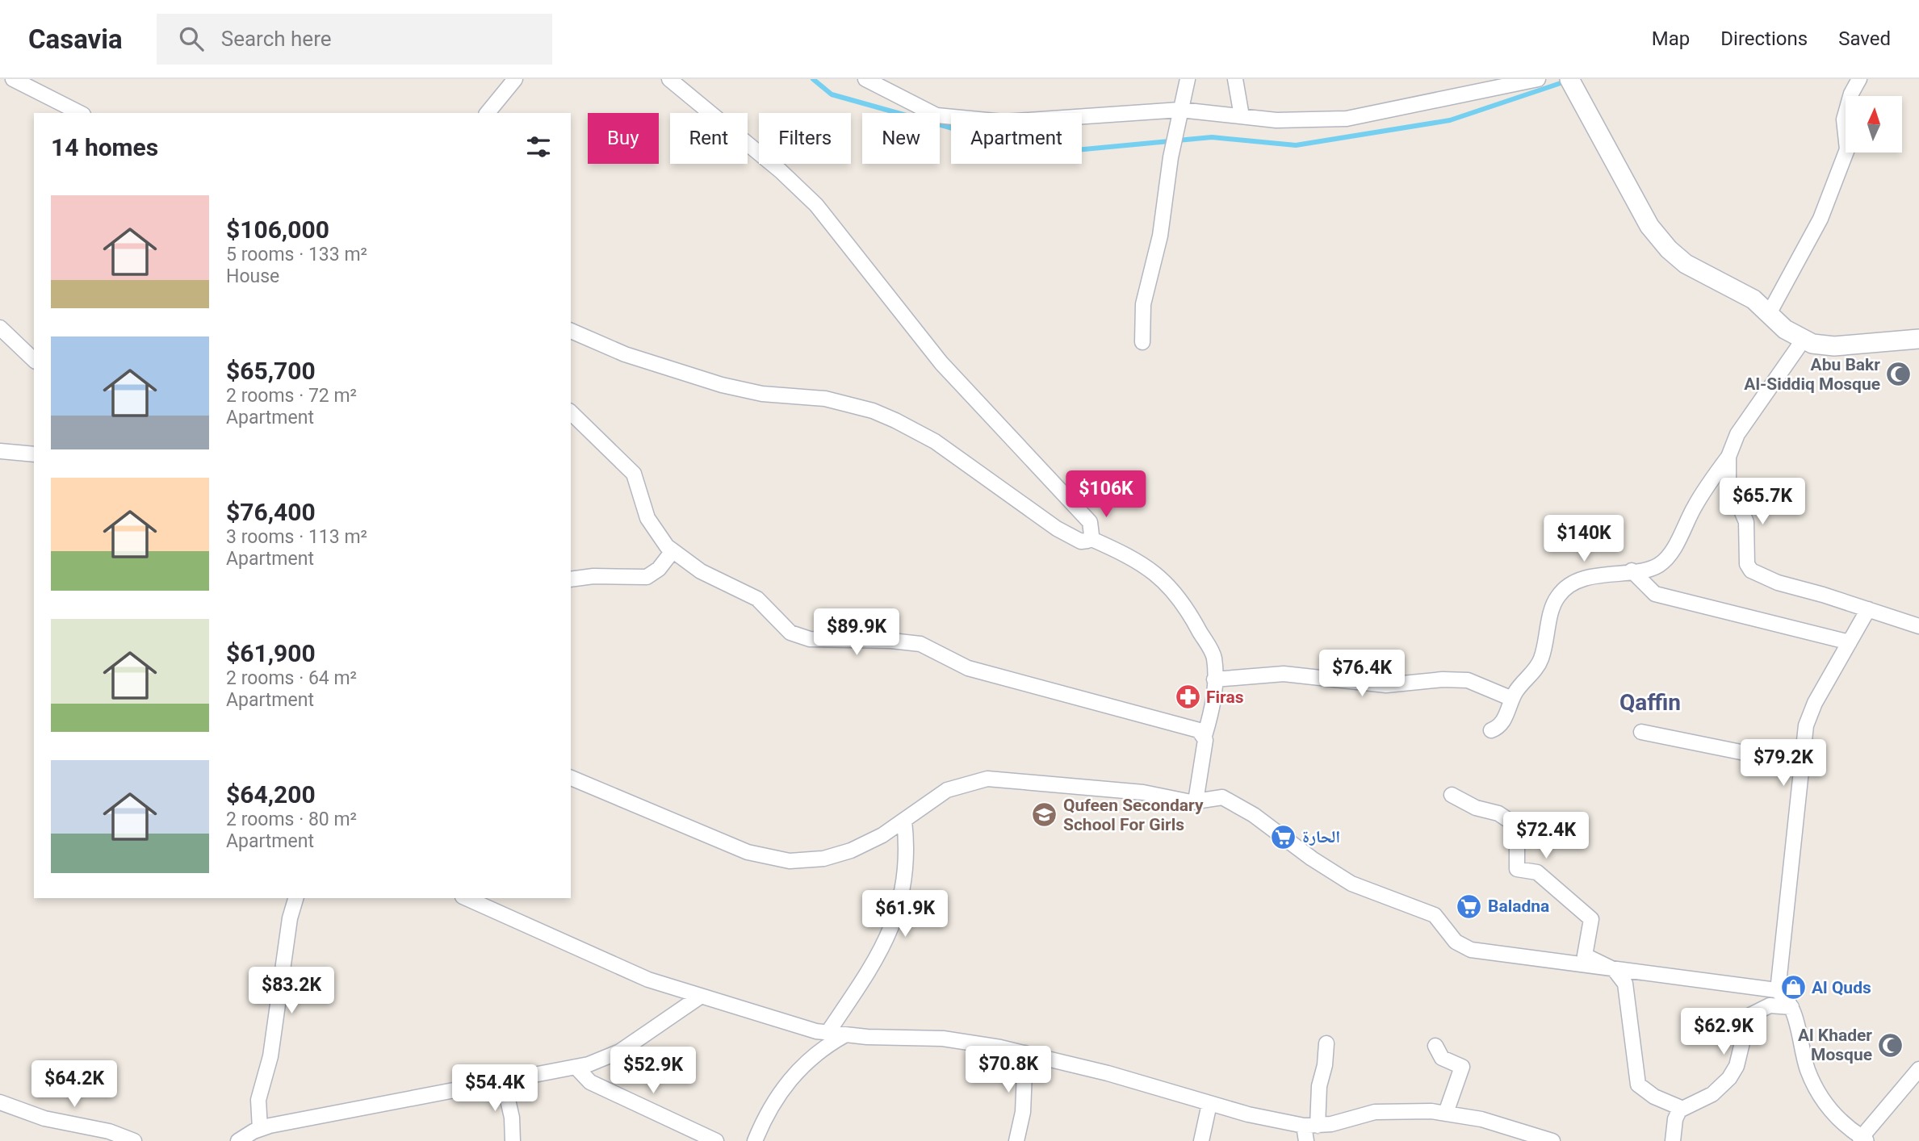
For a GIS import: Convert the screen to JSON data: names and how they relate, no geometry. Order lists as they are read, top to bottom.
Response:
{
  "districts": ["Qaffin"],
  "places": {
    "mosque": ["Abu Bakr Al-Siddiq Mosque", "Al Khader Mosque"],
    "pharmacy": ["Firas"],
    "school or university": ["Qufeen Secondary School For Girls"],
    "supermarket": ["الحارة", "Baladna"],
    "shop": ["Al Quds"]
  },
  "north": "top",
  "page": {
    "header": "Casavia",
    "search": "Search here",
    "nav": ["Map", "Directions", "Saved"],
    "chip": [
      "Buy",
      "Rent",
      "Filters",
      "New",
      "Apartment"
    ],
    "heading": "14 homes",
    "list": [
      {
        "name": "$106,000",
        "note": "5 rooms · 133 m² · House"
      },
      {
        "name": "$65,700",
        "note": "2 rooms · 72 m² · Apartment"
      },
      {
        "name": "$76,400",
        "note": "3 rooms · 113 m² · Apartment"
      },
      {
        "name": "$61,900",
        "note": "2 rooms · 64 m² · Apartment"
      },
      {
        "name": "$64,200",
        "note": "2 rooms · 80 m² · Apartment"
      }
    ],
    "price": [
      "$106K",
      "$65.7K",
      "$140K",
      "$89.9K",
      "$76.4K",
      "$79.2K",
      "$72.4K",
      "$61.9K",
      "$83.2K",
      "$62.9K",
      "$70.8K",
      "$52.9K",
      "$64.2K",
      "$54.4K"
    ]
  }
}
